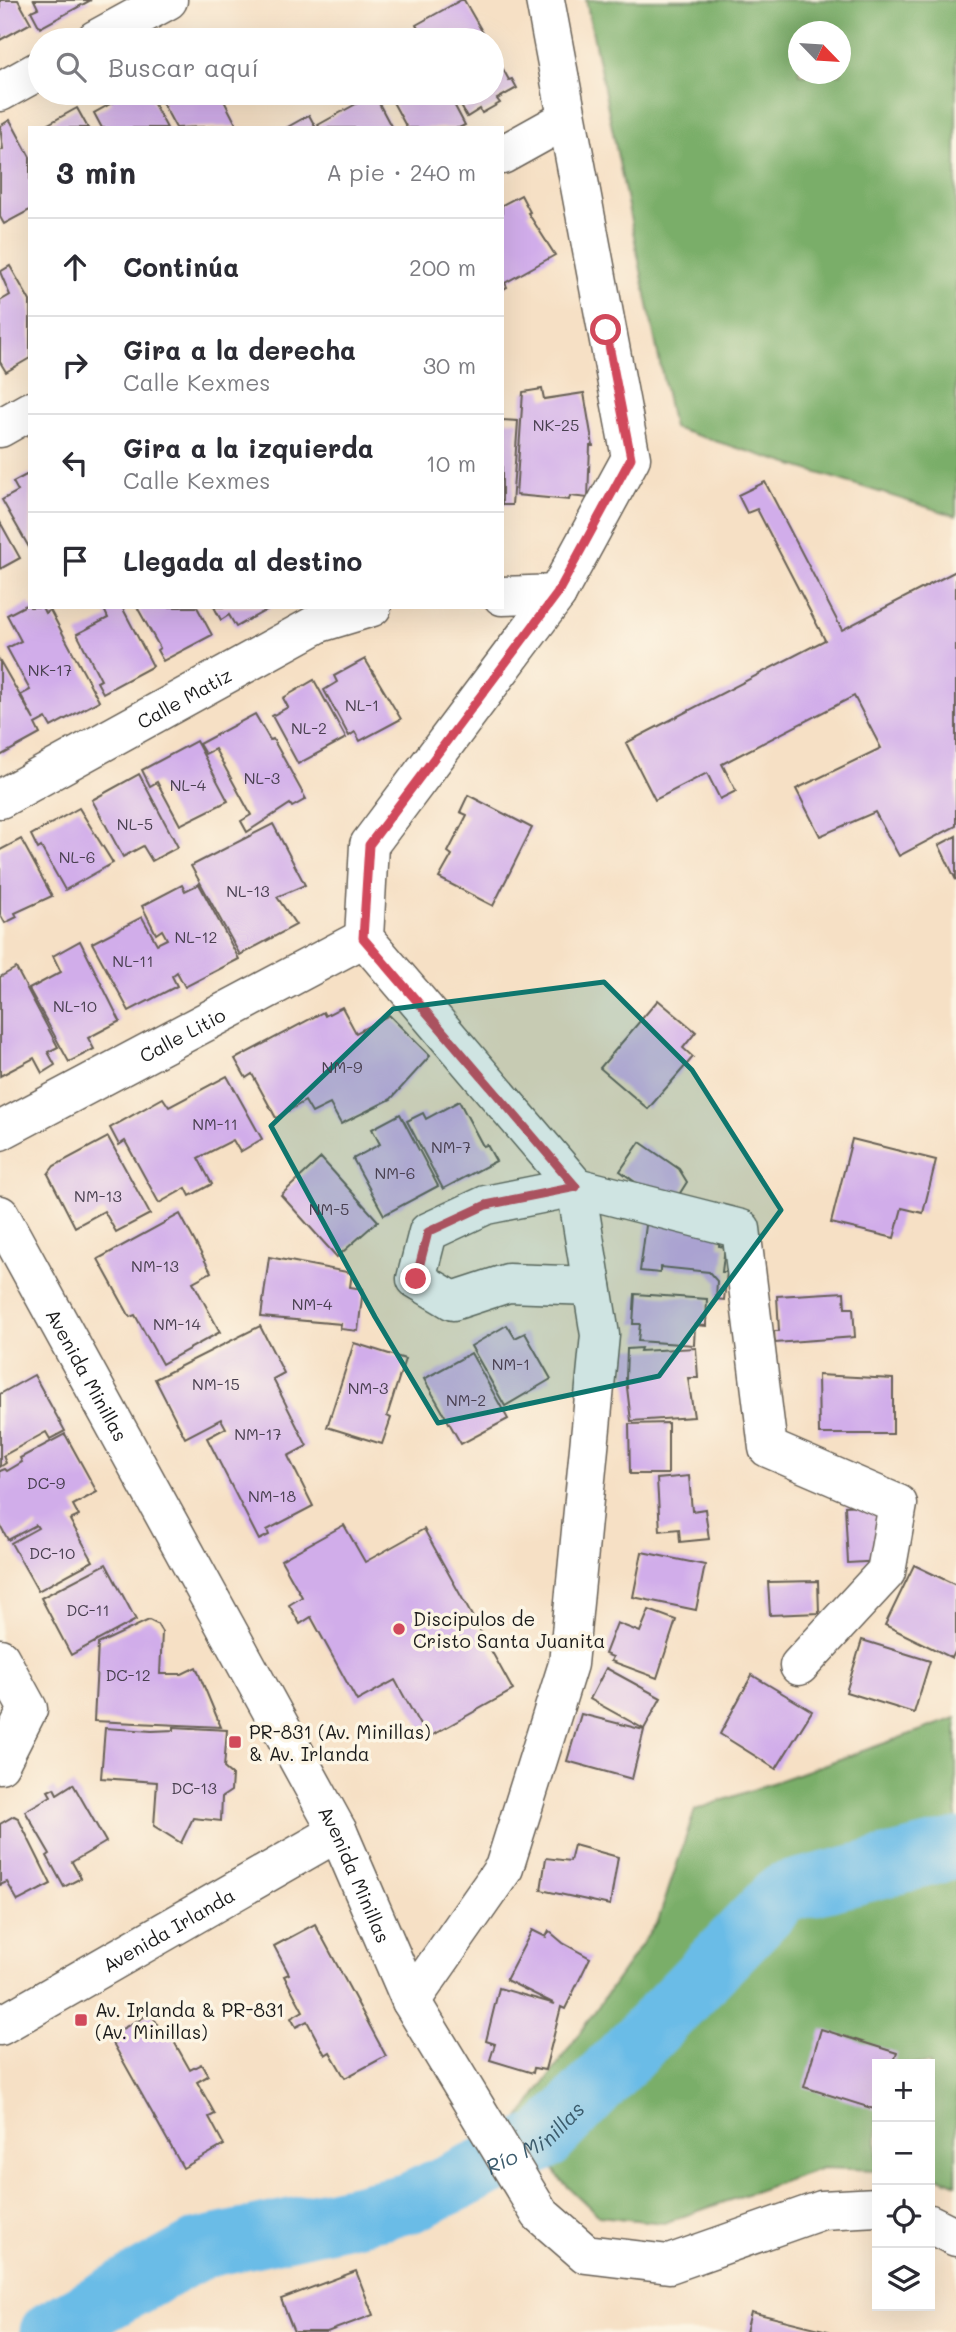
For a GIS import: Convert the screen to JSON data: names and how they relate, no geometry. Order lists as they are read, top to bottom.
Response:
{
  "streets": {
    "street": [
      "Calle Matiz",
      "Calle Litio",
      "Avenida Minillas",
      "Avenida Irlanda"
    ]
  },
  "crossings": [
    ["Avenida Minillas", "Avenida Irlanda"]
  ],
  "water": ["Río Minillas"],
  "places": {
    "other": ["Discipulos de Cristo Santa Juanita"],
    "transit": ["PR-831 (Av. Minillas) & Av. Irlanda", "Av. Irlanda & PR-831 (Av. Minillas)"]
  },
  "house_numbers": [
    "NK-25",
    "NK-17",
    "NL-1",
    "NL-2",
    "NL-3",
    "NL-4",
    "NL-5",
    "NL-6",
    "NL-13",
    "NL-12",
    "NL-11",
    "NL-10",
    "NM-9",
    "NM-11",
    "NM-7",
    "NM-6",
    "NM-13",
    "NM-5",
    "NM-13",
    "NM-4",
    "NM-14",
    "NM-1",
    "NM-15",
    "NM-3",
    "NM-2",
    "NM-17",
    "DC-9",
    "NM-18",
    "DC-10",
    "DC-11",
    "DC-12",
    "DC-13"
  ],
  "north": "bottom right",
  "page": {
    "search": "Buscar aquí",
    "heading": ["3 min", "A pie · 240 m"],
    "list": [
      ["Continúa", "200 m"],
      ["Gira a la derecha", "Calle Kexmes", "30 m"],
      ["Gira a la izquierda", "Calle Kexmes", "10 m"],
      "Llegada al destino"
    ],
    "map_buttons": ["+", "−"]
  }
}
